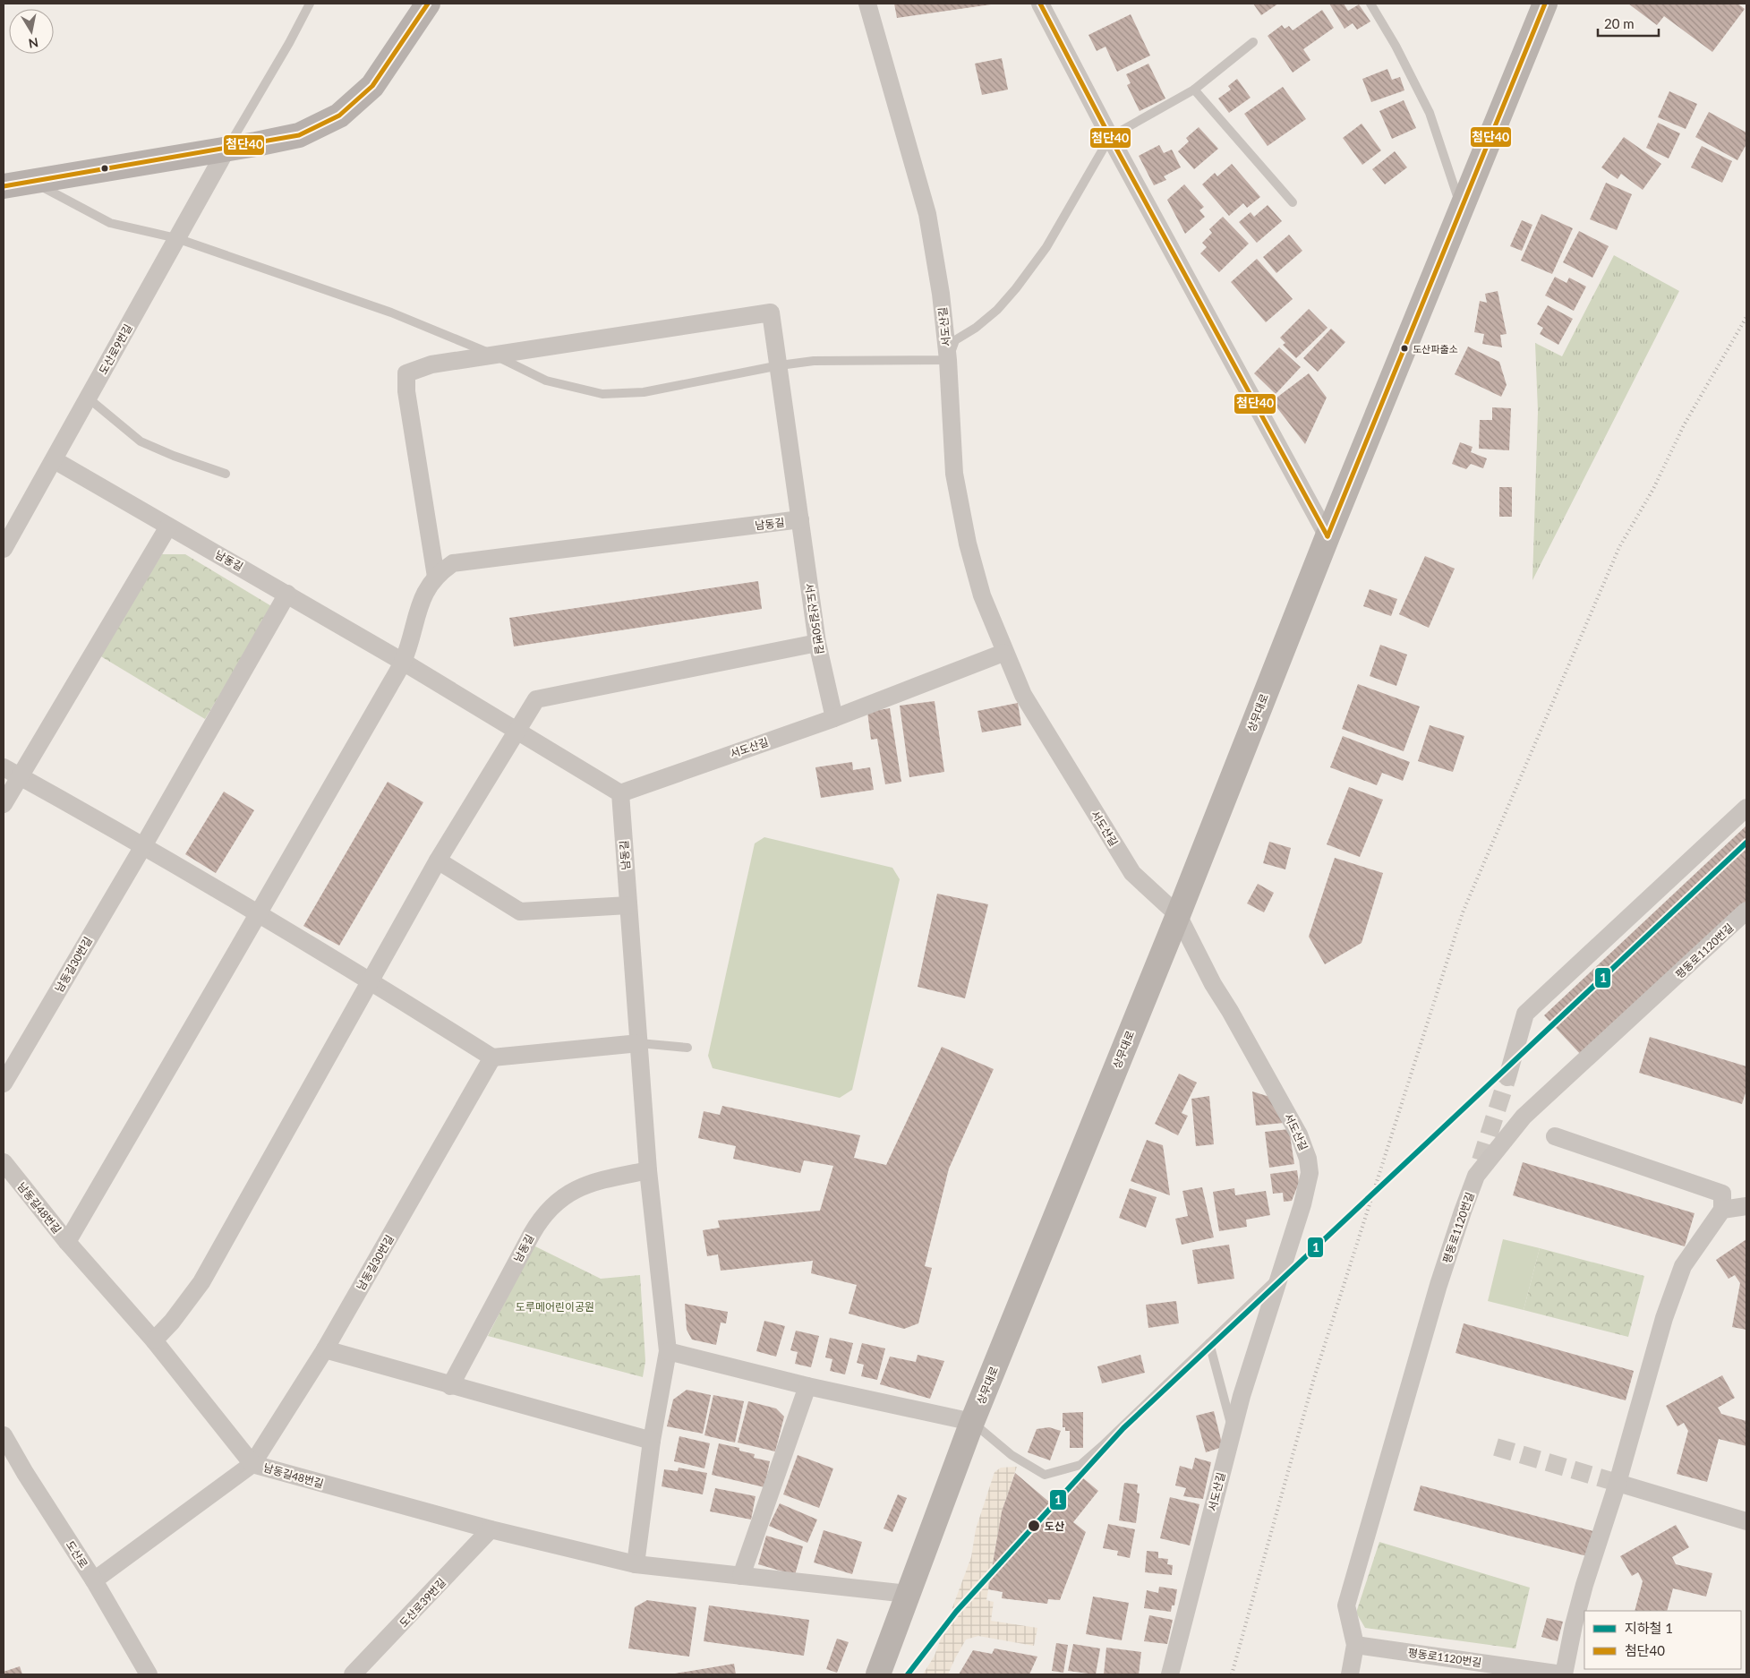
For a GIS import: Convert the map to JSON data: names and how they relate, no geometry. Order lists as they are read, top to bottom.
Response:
{
  "streets": {
    "main road": ["상무대로"],
    "street": [
      "서도산길",
      "도산로9번길",
      "남동길",
      "서도산길50번길",
      "평동로1120번길",
      "남동길30번길",
      "남동길48번길",
      "도산로",
      "도산로39번길"
    ]
  },
  "crossings": [
    ["서도산길", "남동길"],
    ["서도산길", "서도산길50번길"],
    ["서도산길", "상무대로"],
    ["도산로9번길", "남동길"],
    ["남동길", "서도산길50번길"],
    ["남동길", "남동길30번길"],
    ["남동길", "남동길48번길"],
    ["남동길30번길", "남동길48번길"],
    ["남동길48번길", "도산로39번길"]
  ],
  "parks": ["도루메어린이공원"],
  "places": ["도산파출소", "도산"],
  "lines": ["transit line 첨단40", "metro line 1"],
  "legend": ["지하철 1", "첨단40"],
  "scale_bar": "20 m",
  "north": "bottom"
}
